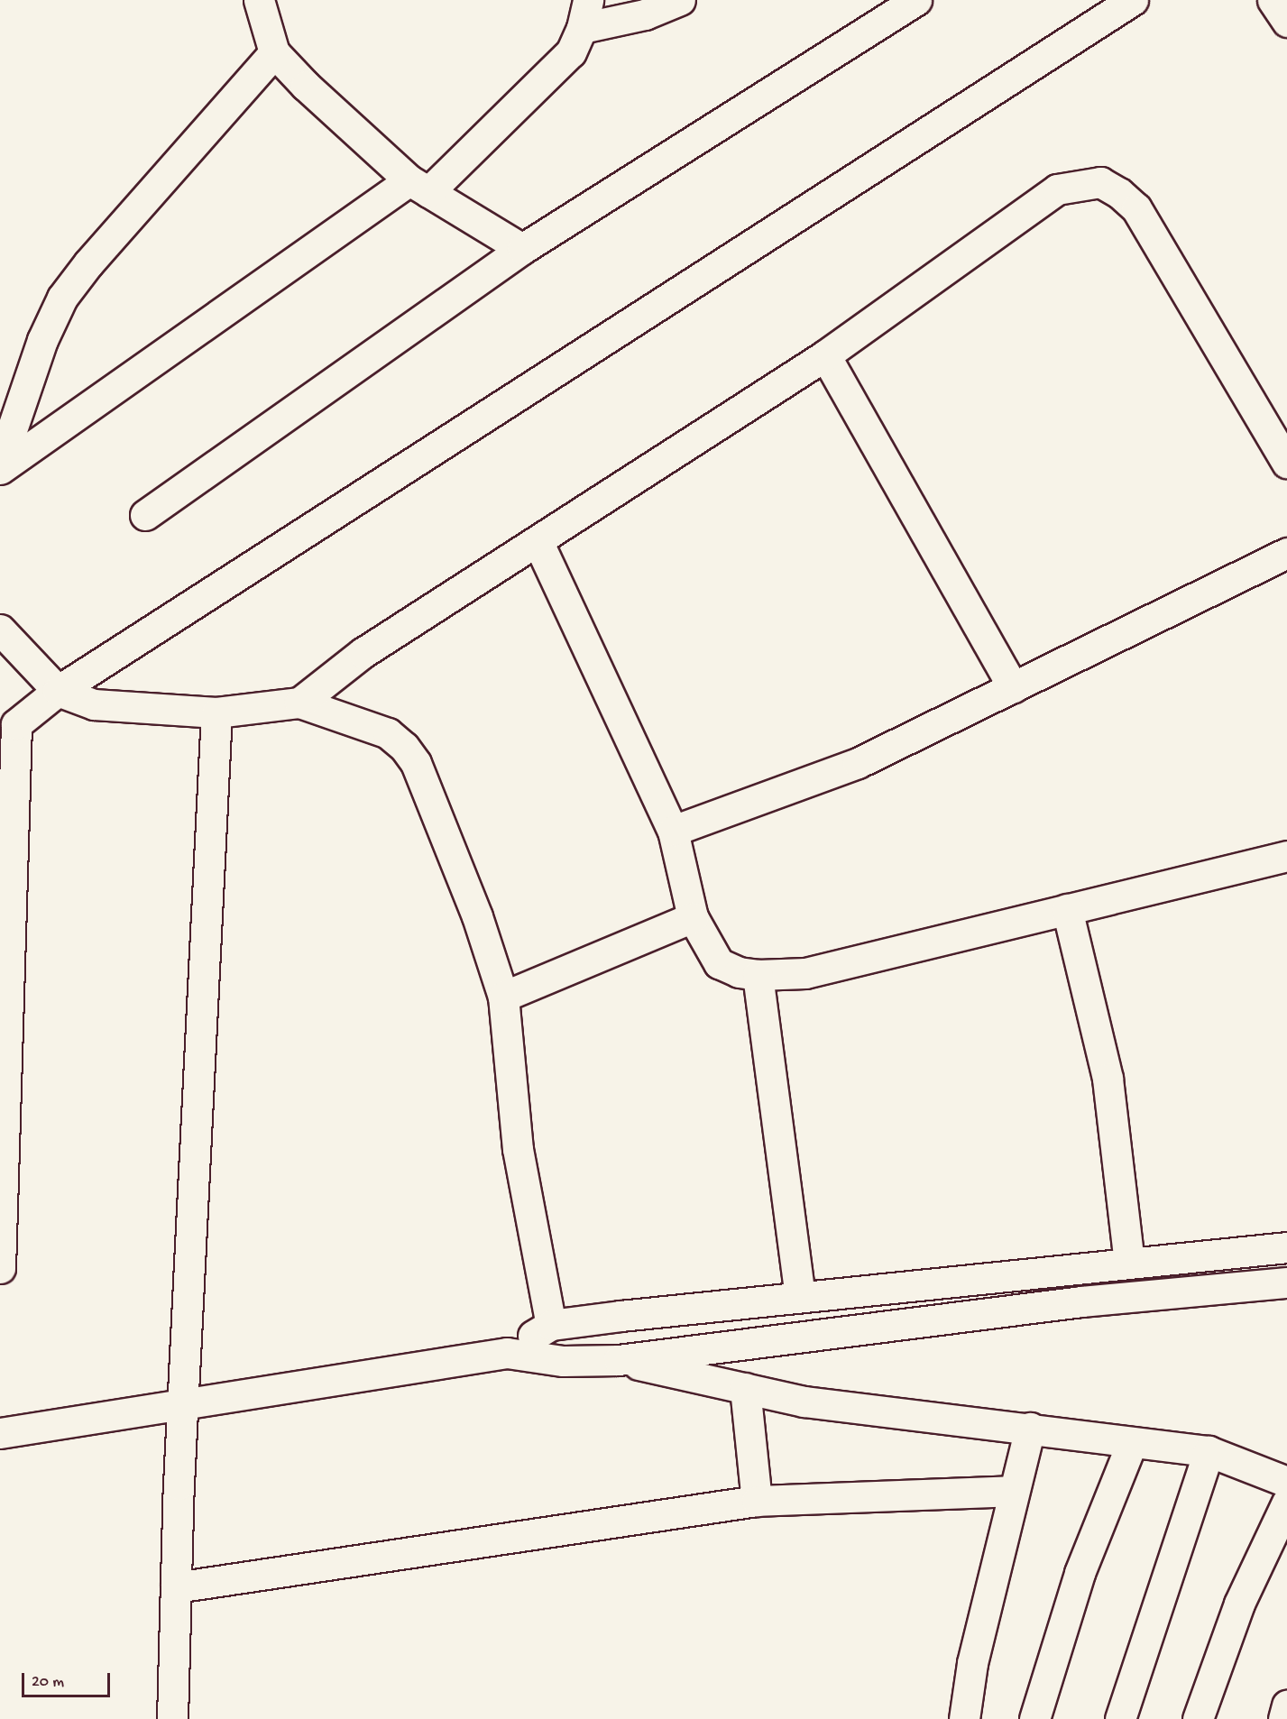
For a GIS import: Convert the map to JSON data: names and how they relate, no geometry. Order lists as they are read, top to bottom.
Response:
{
  "scale_bar": "20 m"
}
